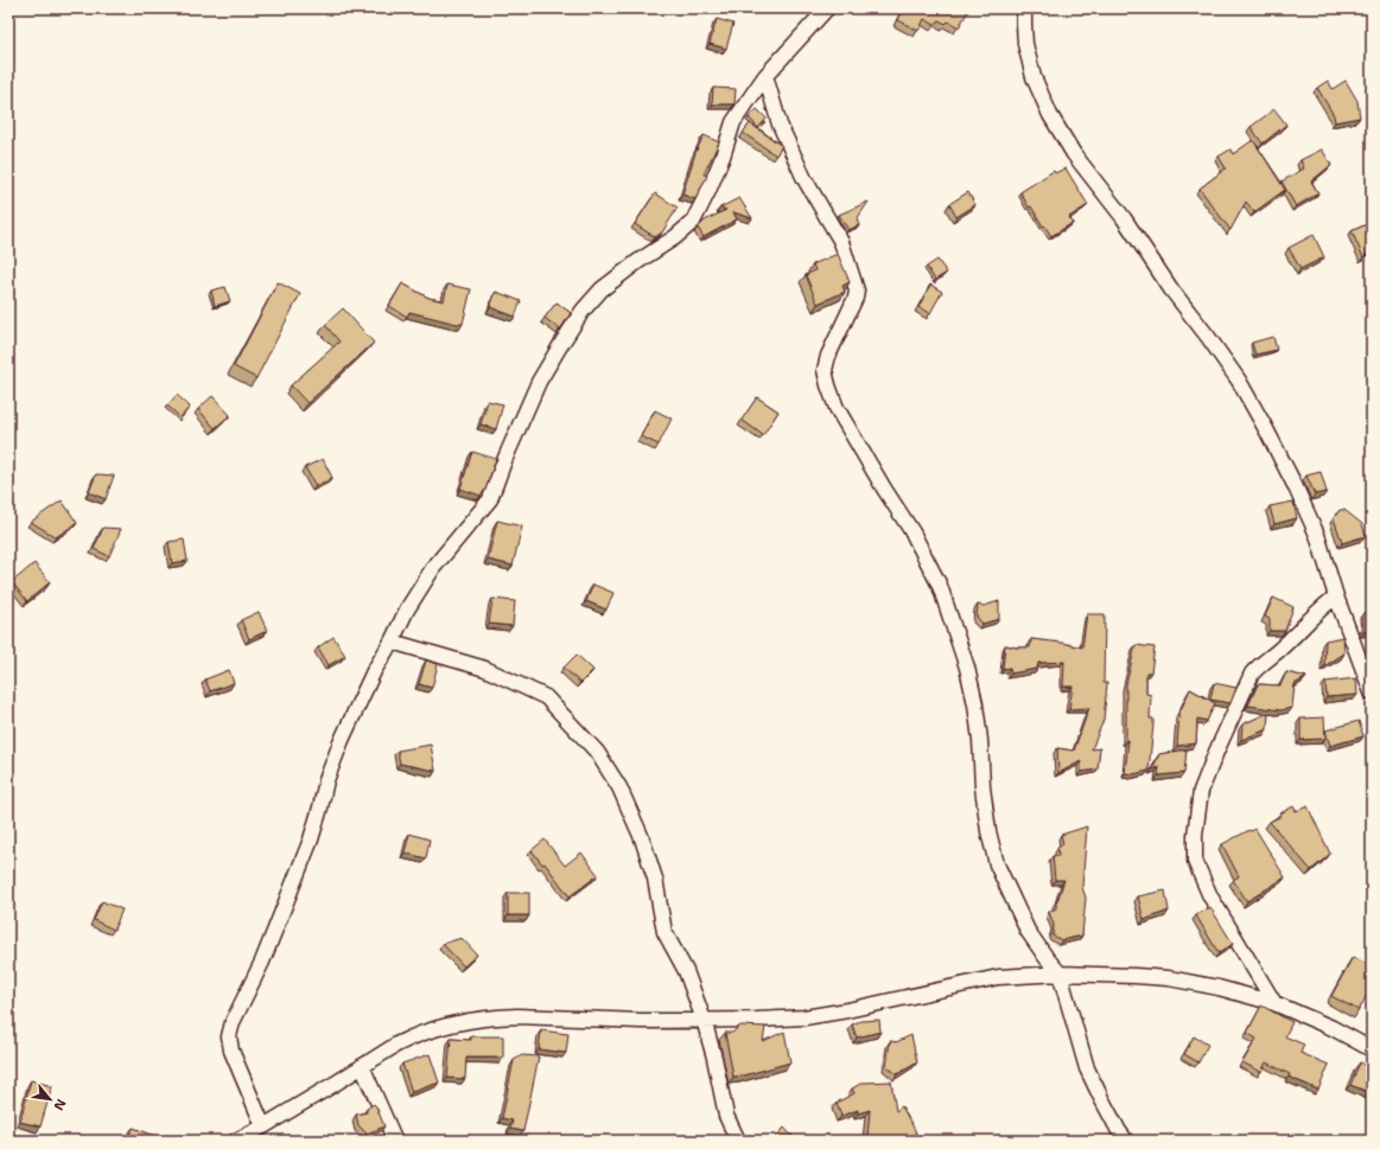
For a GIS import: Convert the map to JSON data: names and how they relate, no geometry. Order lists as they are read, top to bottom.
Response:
{
  "north": "bottom right"
}
